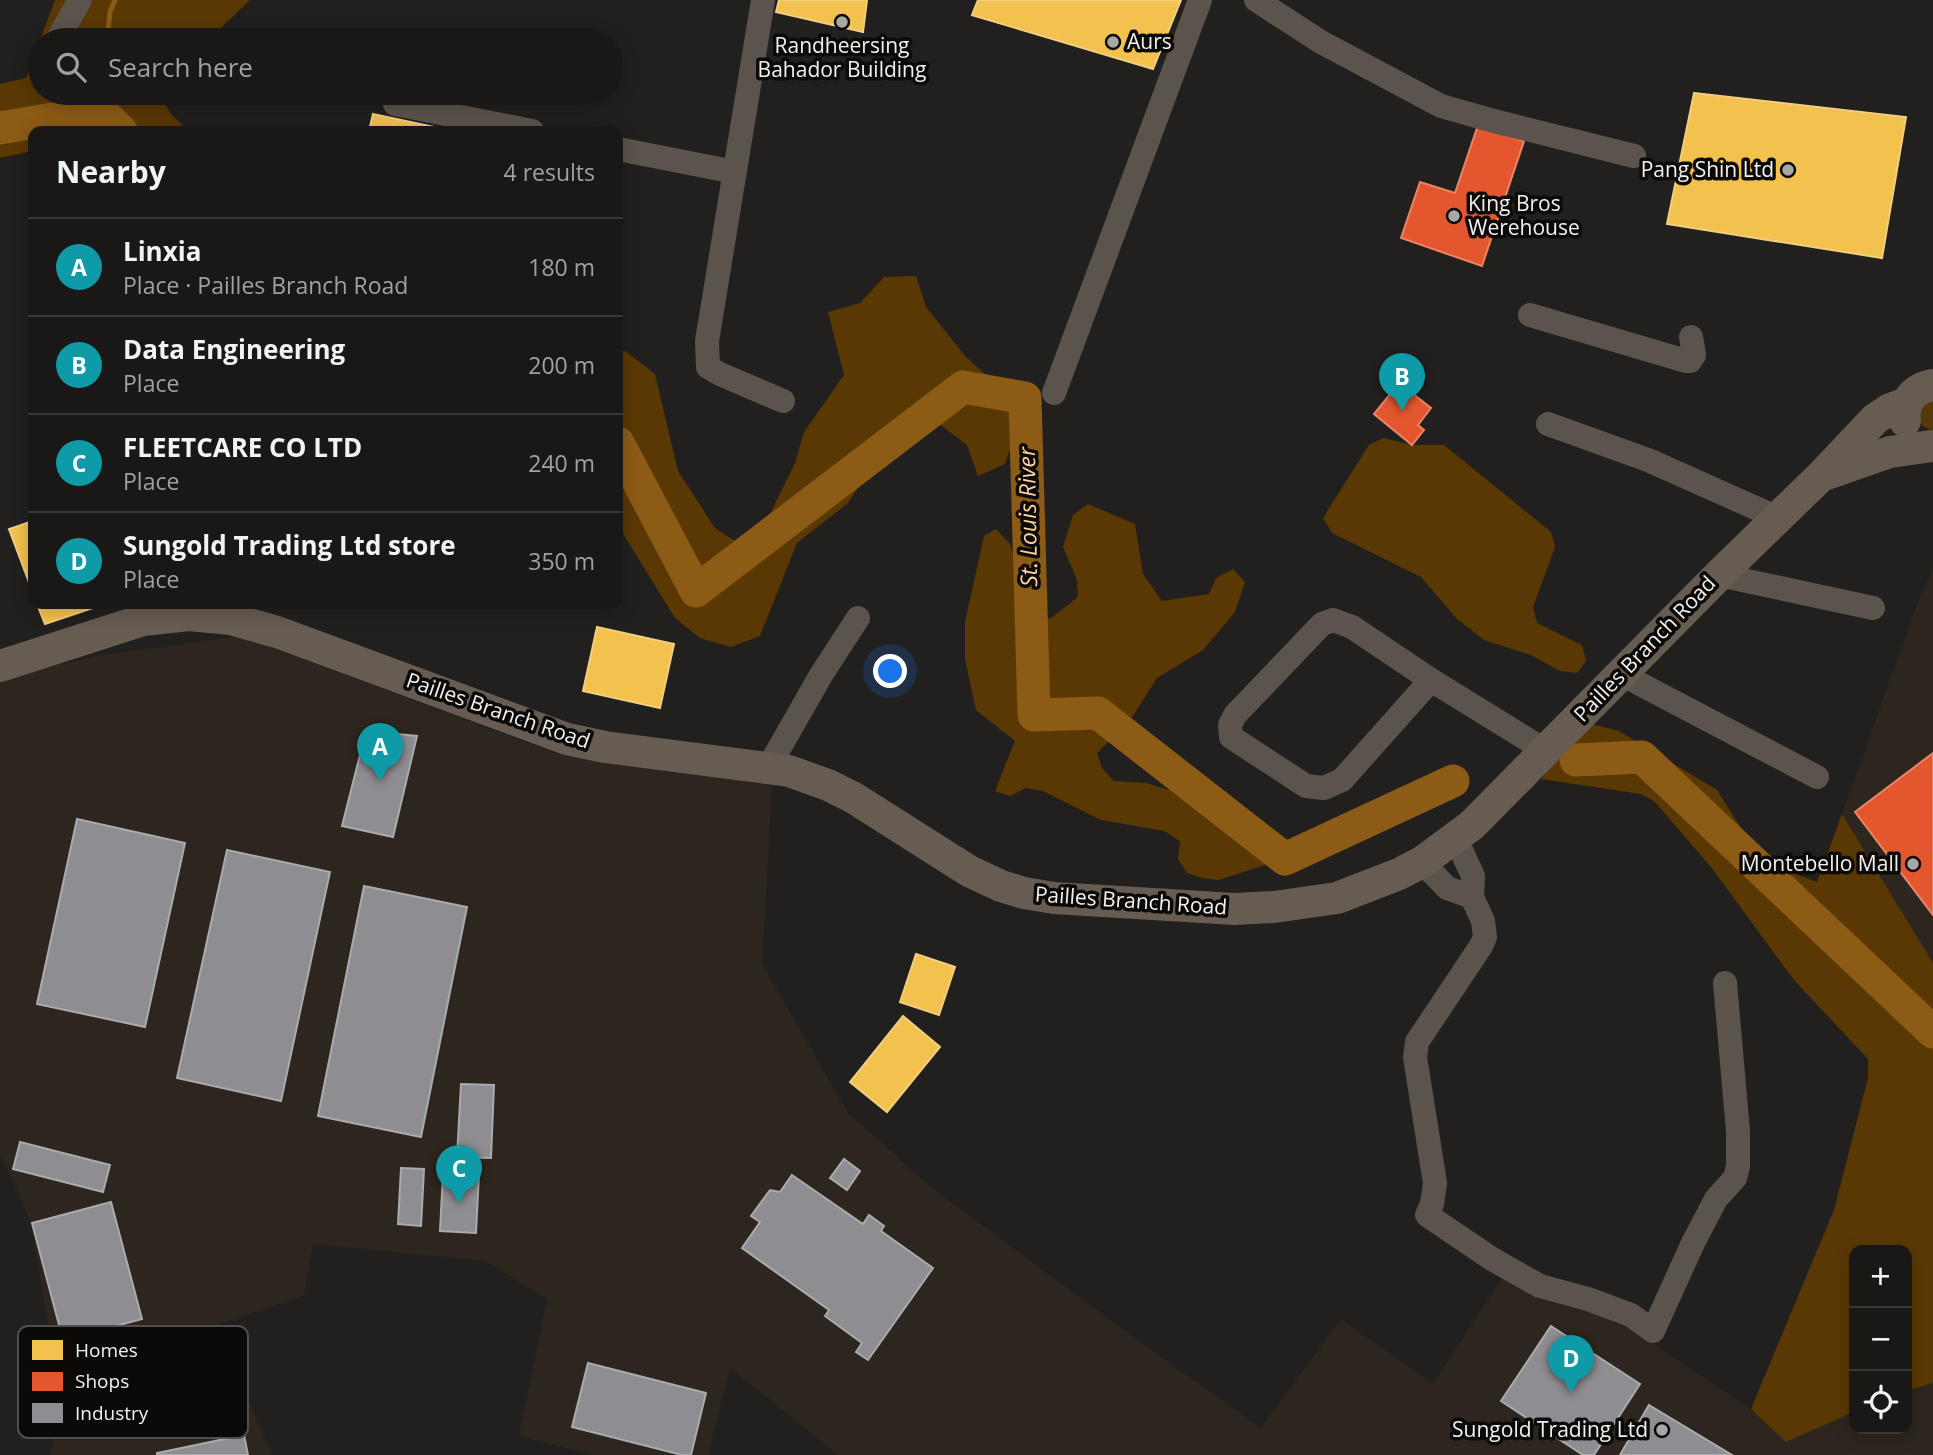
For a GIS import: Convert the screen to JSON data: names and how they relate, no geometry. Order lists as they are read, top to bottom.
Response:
{
  "streets": {
    "main road": ["Pailles Branch Road"]
  },
  "water": ["St. Louis River"],
  "places": [
    "Randheersing Bahador Building",
    "Aurs",
    "Pang Shin Ltd",
    "King Bros Werehouse",
    "Montebello Mall",
    "Sungold Trading Ltd"
  ],
  "legend": ["Homes", "Shops", "Industry"],
  "page": {
    "search": "Search here",
    "heading": ["Nearby", "4 results"],
    "list": [
      {
        "mark": "A",
        "name": "Linxia",
        "note": "Place · Pailles Branch Road",
        "value": "180 m"
      },
      {
        "mark": "B",
        "name": "Data Engineering",
        "note": "Place",
        "value": "200 m"
      },
      {
        "mark": "C",
        "name": "FLEETCARE CO LTD",
        "note": "Place",
        "value": "240 m"
      },
      {
        "mark": "D",
        "name": "Sungold Trading Ltd store",
        "note": "Place",
        "value": "350 m"
      }
    ],
    "pins": [
      "B",
      "A",
      "C",
      "D"
    ],
    "map_buttons": ["+", "−"]
  }
}
